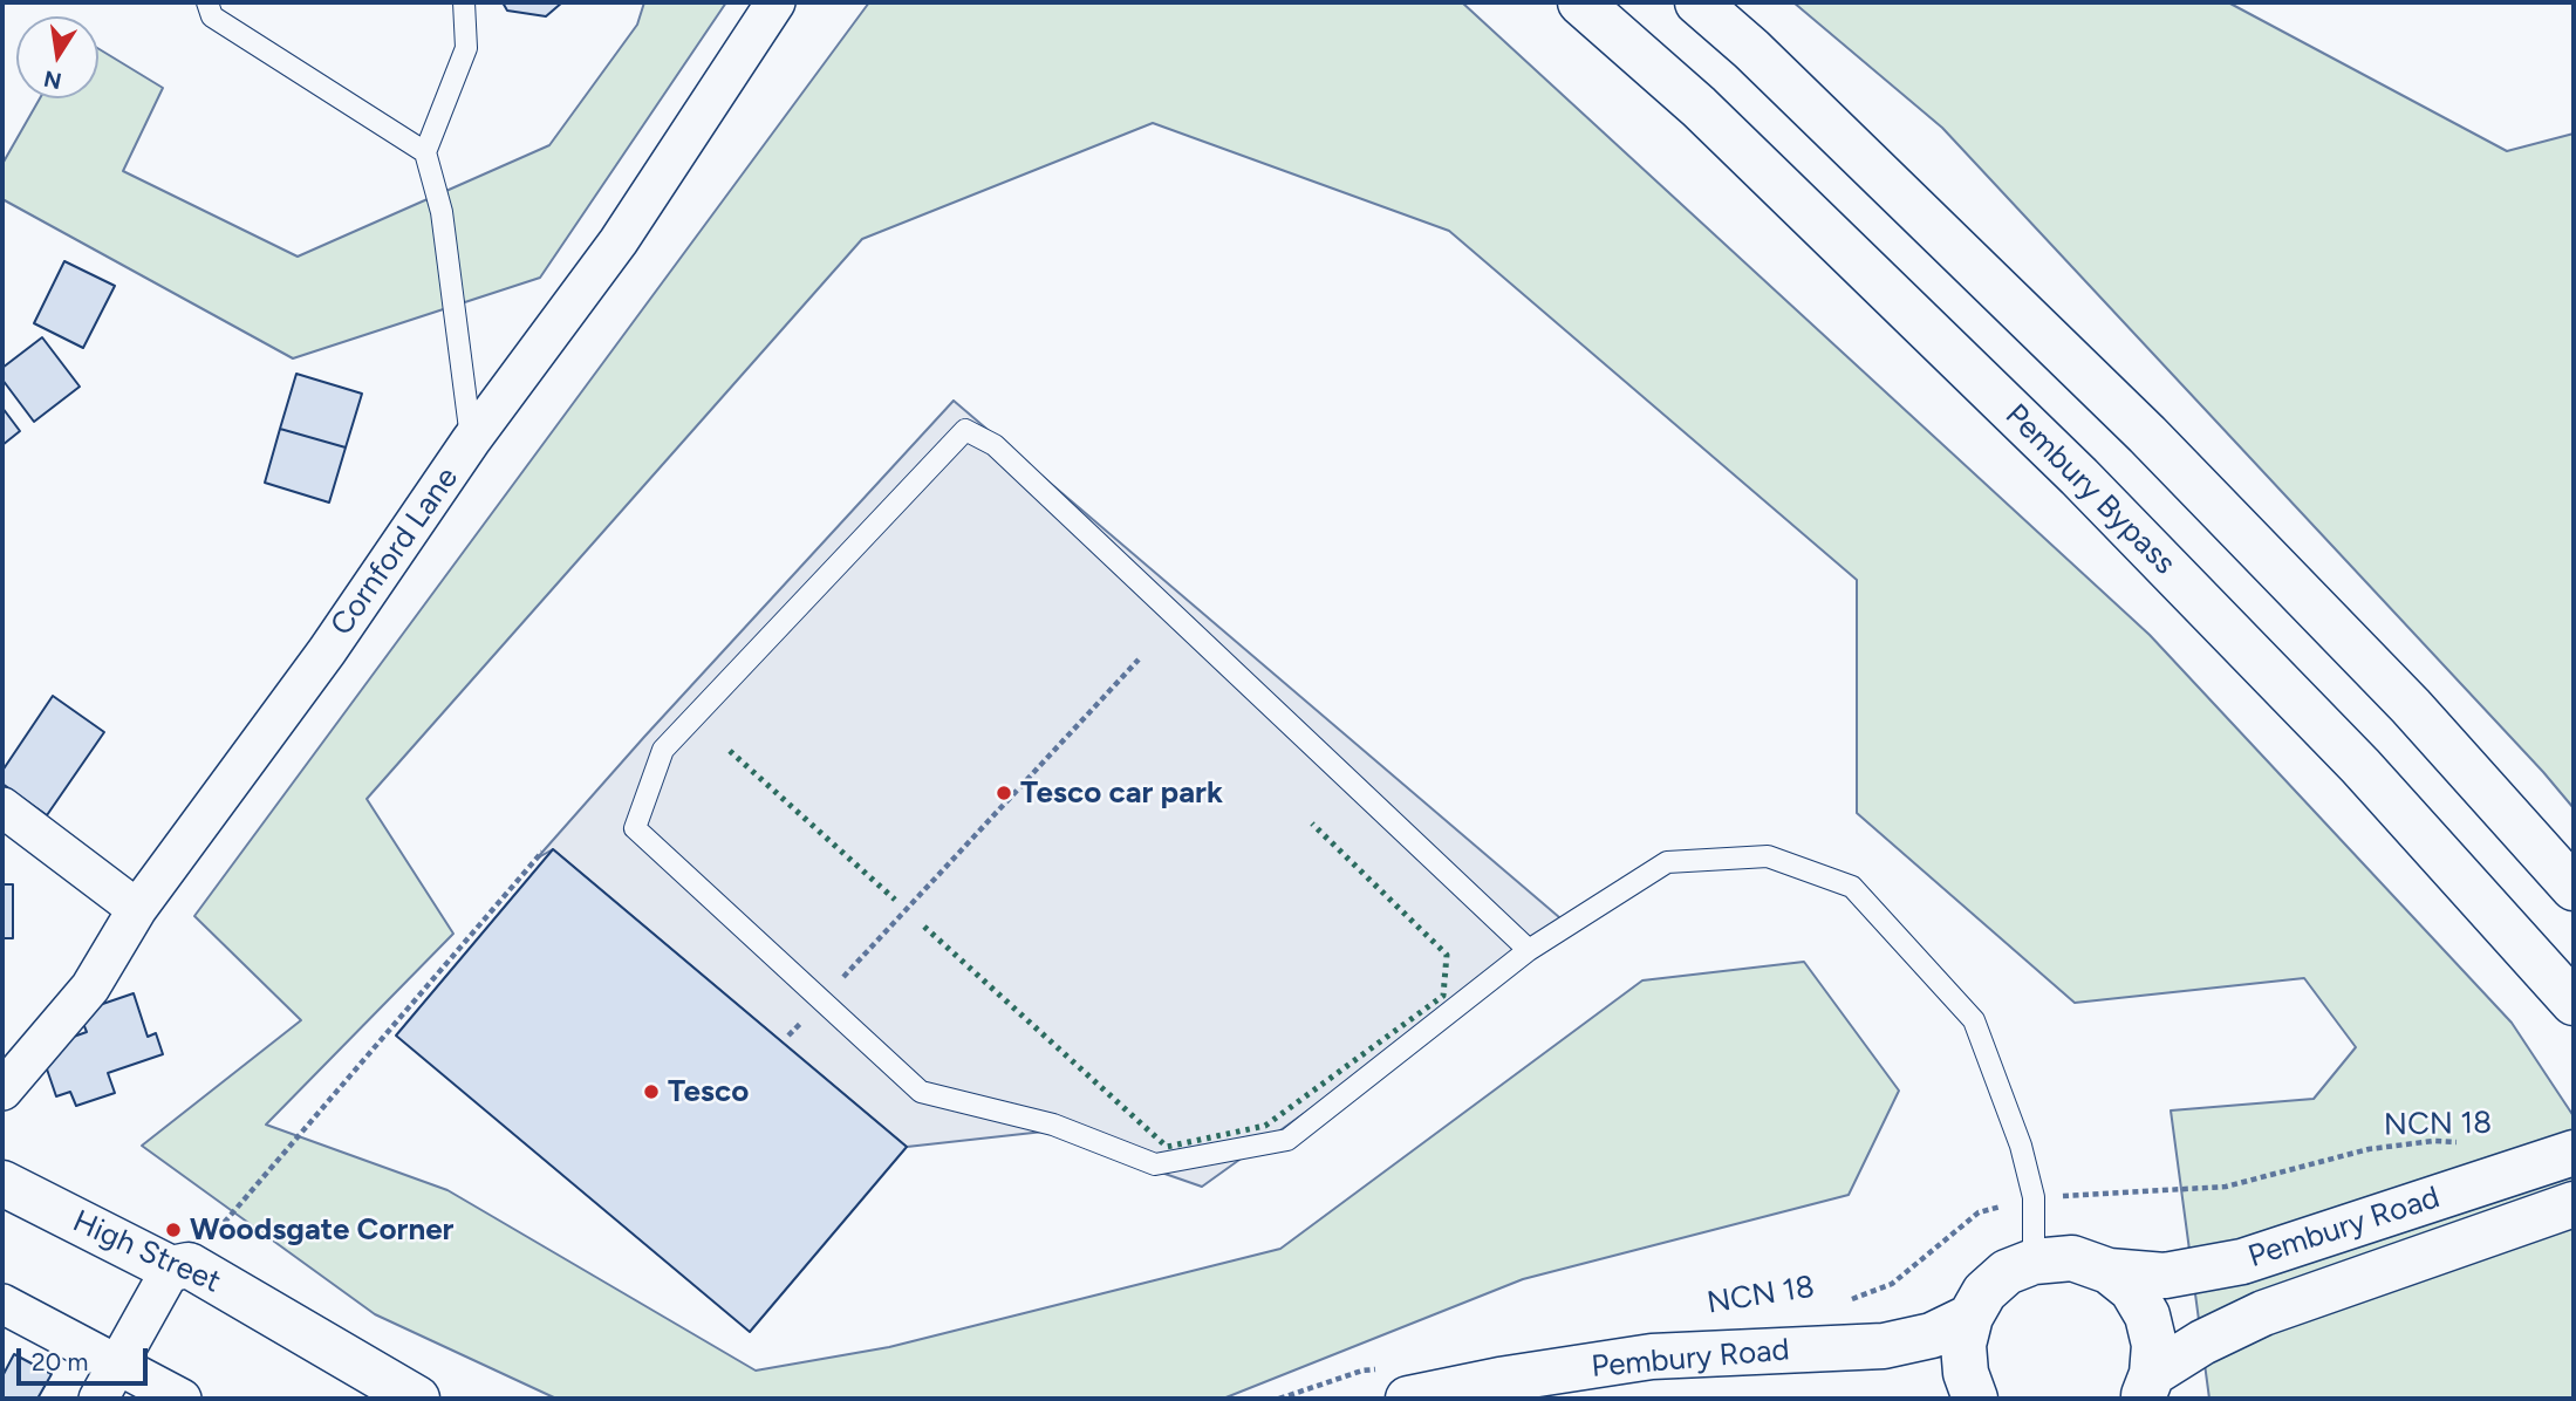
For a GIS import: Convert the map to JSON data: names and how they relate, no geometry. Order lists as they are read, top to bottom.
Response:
{
  "streets": {
    "main road": ["Pembury Bypass", "Pembury Road", "High Street"],
    "street": ["Cornford Lane"],
    "path": ["NCN 18"]
  },
  "places": ["Tesco car park", "Tesco", "Woodsgate Corner"],
  "scale_bar": "20 m",
  "north": "bottom"
}
